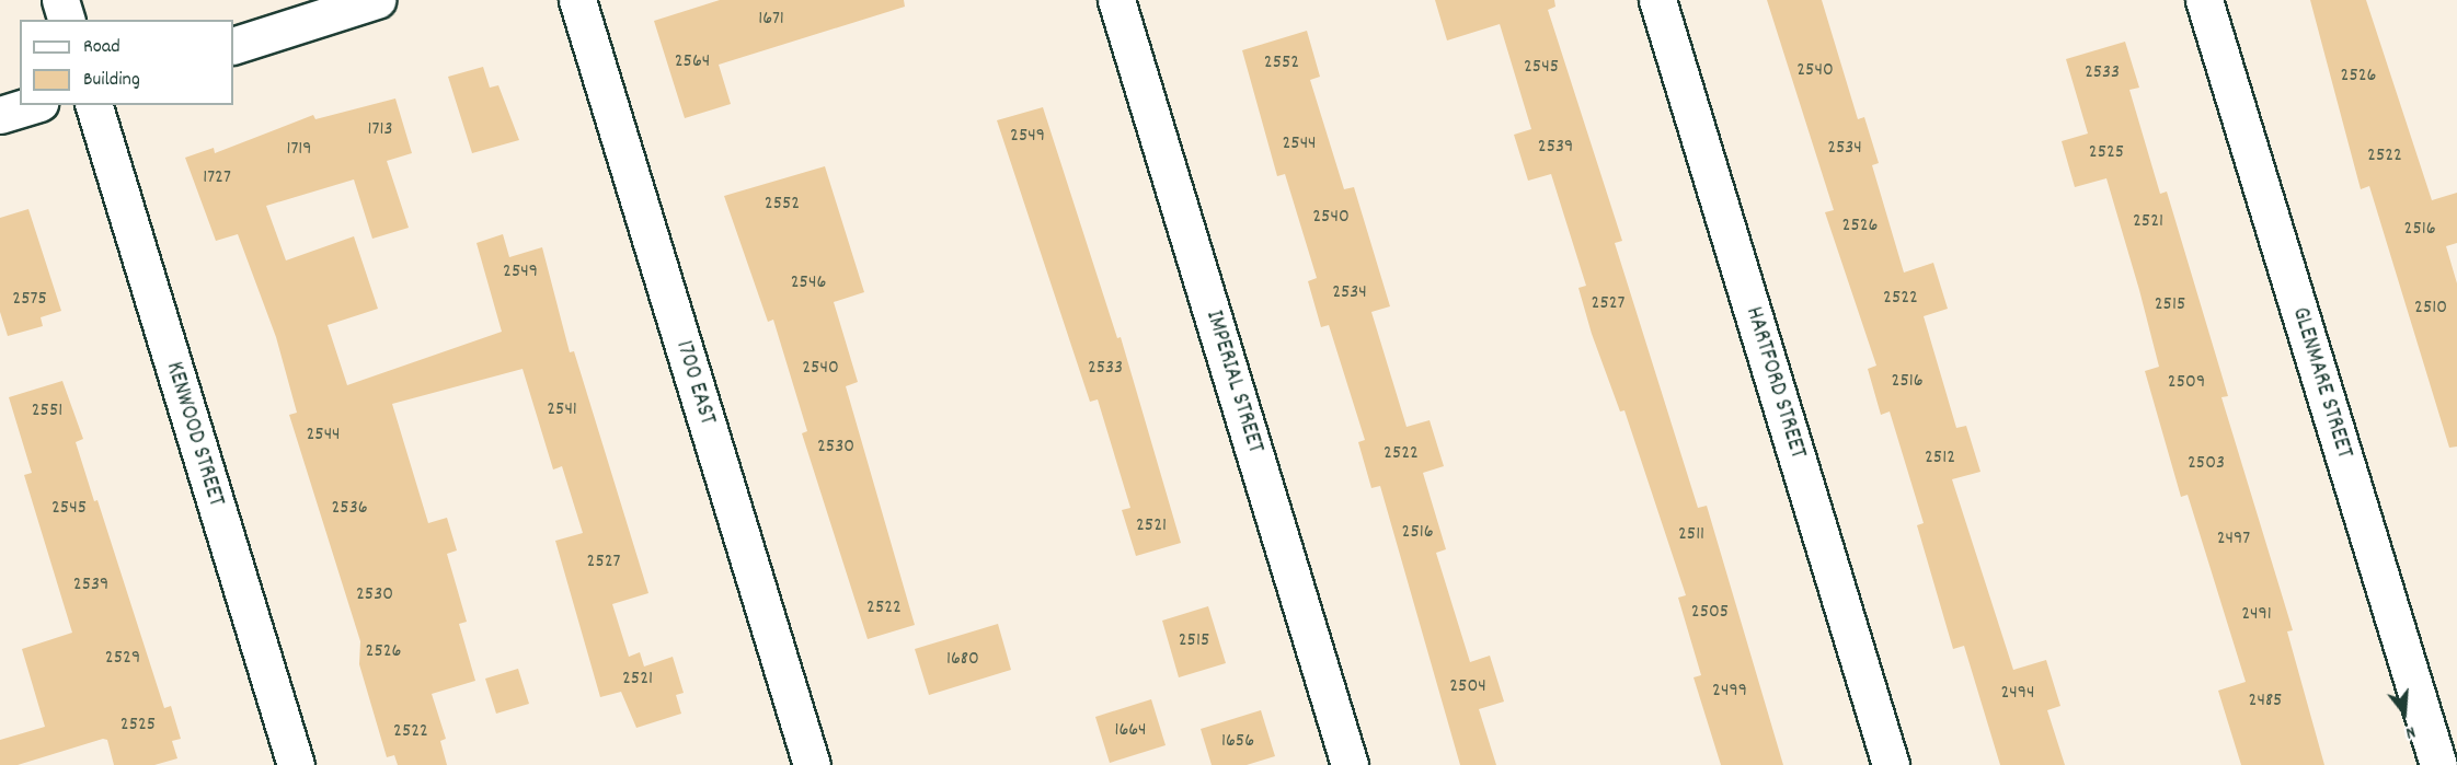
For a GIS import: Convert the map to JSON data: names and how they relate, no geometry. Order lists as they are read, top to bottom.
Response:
{
  "streets": {
    "street": [
      "IMPERIAL STREET",
      "1700 EAST",
      "HARTFORD STREET",
      "GLENMARE STREET",
      "KENWOOD STREET"
    ]
  },
  "house_numbers": [
    "1671",
    "2564",
    "2552",
    "2545",
    "2540",
    "2533",
    "2526",
    "1713",
    "2549",
    "2544",
    "2539",
    "2534",
    "1719",
    "2525",
    "2522",
    "1727",
    "2552",
    "2540",
    "2521",
    "2526",
    "2516",
    "2549",
    "2546",
    "2534",
    "2522",
    "2575",
    "2527",
    "2515",
    "2510",
    "2540",
    "2533",
    "2516",
    "2509",
    "2541",
    "2551",
    "2544",
    "2530",
    "2522",
    "2512",
    "2503",
    "2545",
    "2536",
    "2521",
    "2516",
    "2511",
    "2497",
    "2527",
    "2539",
    "2530",
    "2522",
    "2505",
    "2491",
    "2515",
    "2526",
    "2529",
    "1680",
    "2521",
    "2504",
    "2499",
    "2494",
    "2485",
    "2525",
    "1664",
    "2522",
    "1656"
  ],
  "legend": ["Road", "Building"],
  "north": "bottom"
}
